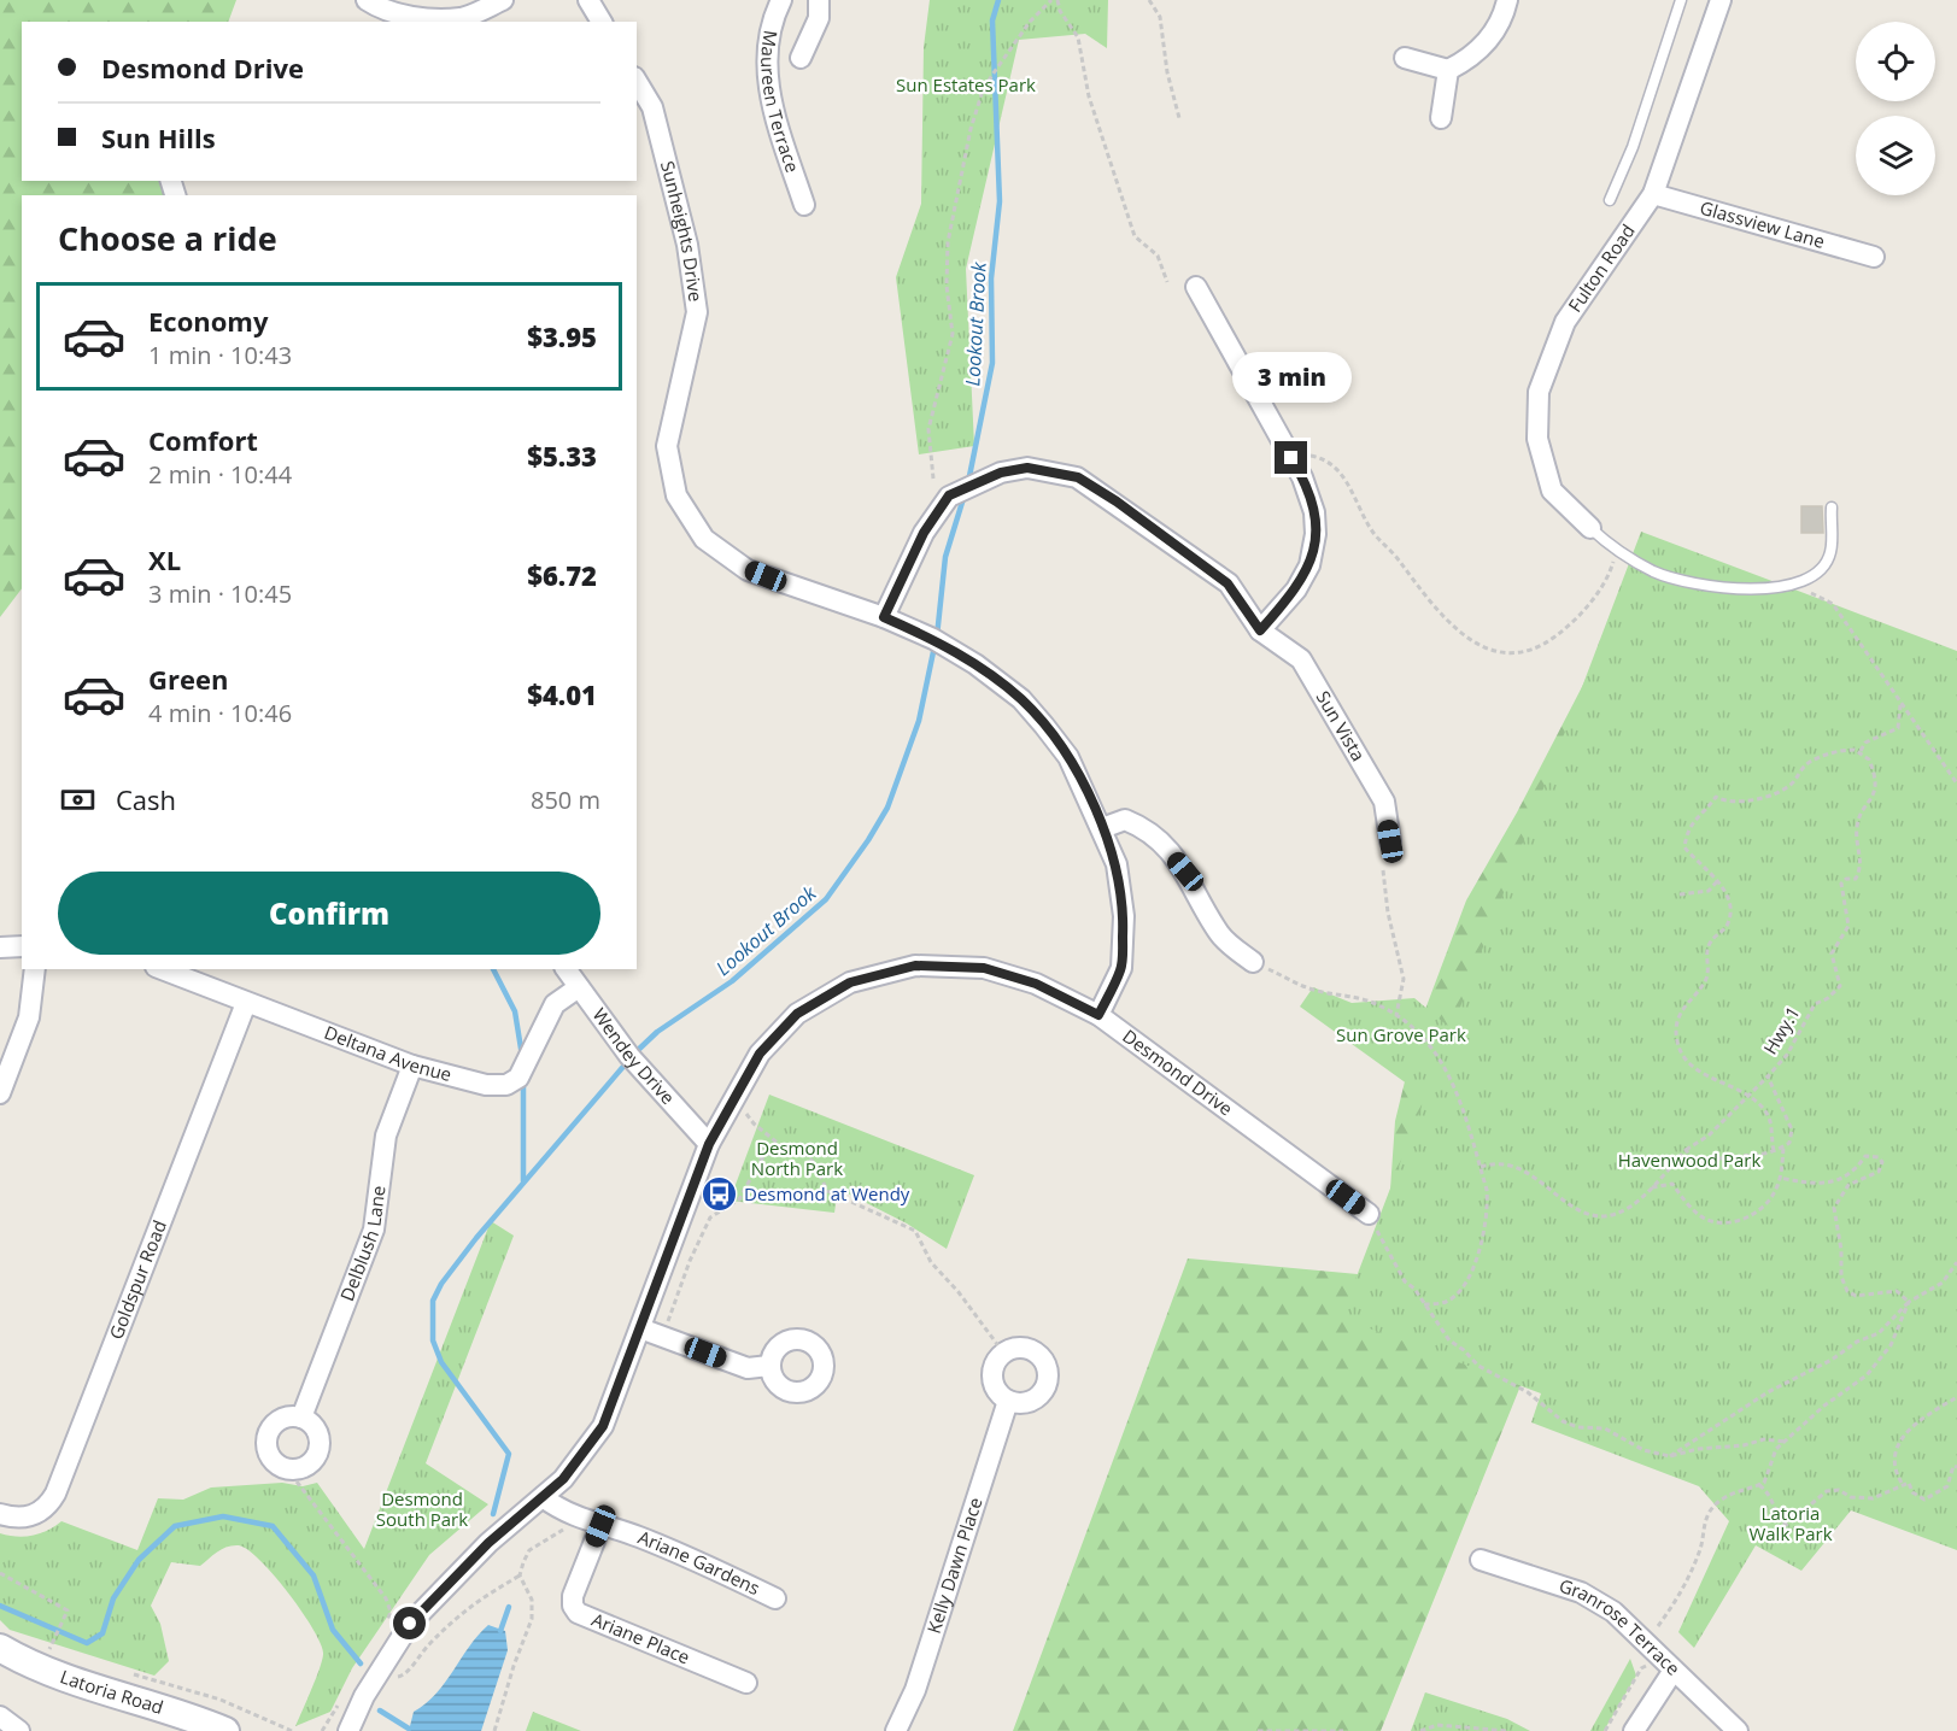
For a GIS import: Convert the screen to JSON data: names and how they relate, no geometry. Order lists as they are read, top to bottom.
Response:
{
  "streets": {
    "main road": ["Latoria Road"],
    "street": [
      "Maureen Terrace",
      "Glassview Lane",
      "Sunheights Drive",
      "Fulton Road",
      "Sun Vista",
      "Deltana Avenue",
      "Wendey Drive",
      "Desmond Drive",
      "Delblush Lane",
      "Goldspur Road",
      "Ariane Gardens",
      "Kelly Dawn Place",
      "Granrose Terrace",
      "Ariane Place"
    ],
    "path": ["Hwy.1"]
  },
  "crossings": [
    ["Glassview Lane", "Fulton Road"],
    ["Sunheights Drive", "Desmond Drive"],
    ["Deltana Avenue", "Wendey Drive"],
    ["Deltana Avenue", "Delblush Lane"],
    ["Deltana Avenue", "Goldspur Road"],
    ["Wendey Drive", "Desmond Drive"],
    ["Desmond Drive", "Ariane Gardens"],
    ["Ariane Gardens", "Ariane Place"]
  ],
  "water": ["Lookout Brook"],
  "parks": [
    "Sun Estates Park",
    "Sun Grove Park",
    "Desmond North Park",
    "Havenwood Park",
    "Desmond South Park",
    "Latoria Walk Park"
  ],
  "places": {
    "bus stop": ["Desmond at Wendy"]
  },
  "page": {
    "banner": ["Desmond Drive", "Sun Hills"],
    "heading": "Choose a ride",
    "list": [
      {
        "name": "Economy",
        "note": "1 min · 10:43",
        "value": "$3.95"
      },
      {
        "name": "Comfort",
        "note": "2 min · 10:44",
        "value": "$5.33"
      },
      {
        "name": "XL",
        "note": "3 min · 10:45",
        "value": "$6.72"
      },
      {
        "name": "Green",
        "note": "4 min · 10:46",
        "value": "$4.01"
      }
    ],
    "bubble": "3 min",
    "pay": ["Cash", "850 m"],
    "buttons": "Confirm"
  }
}
